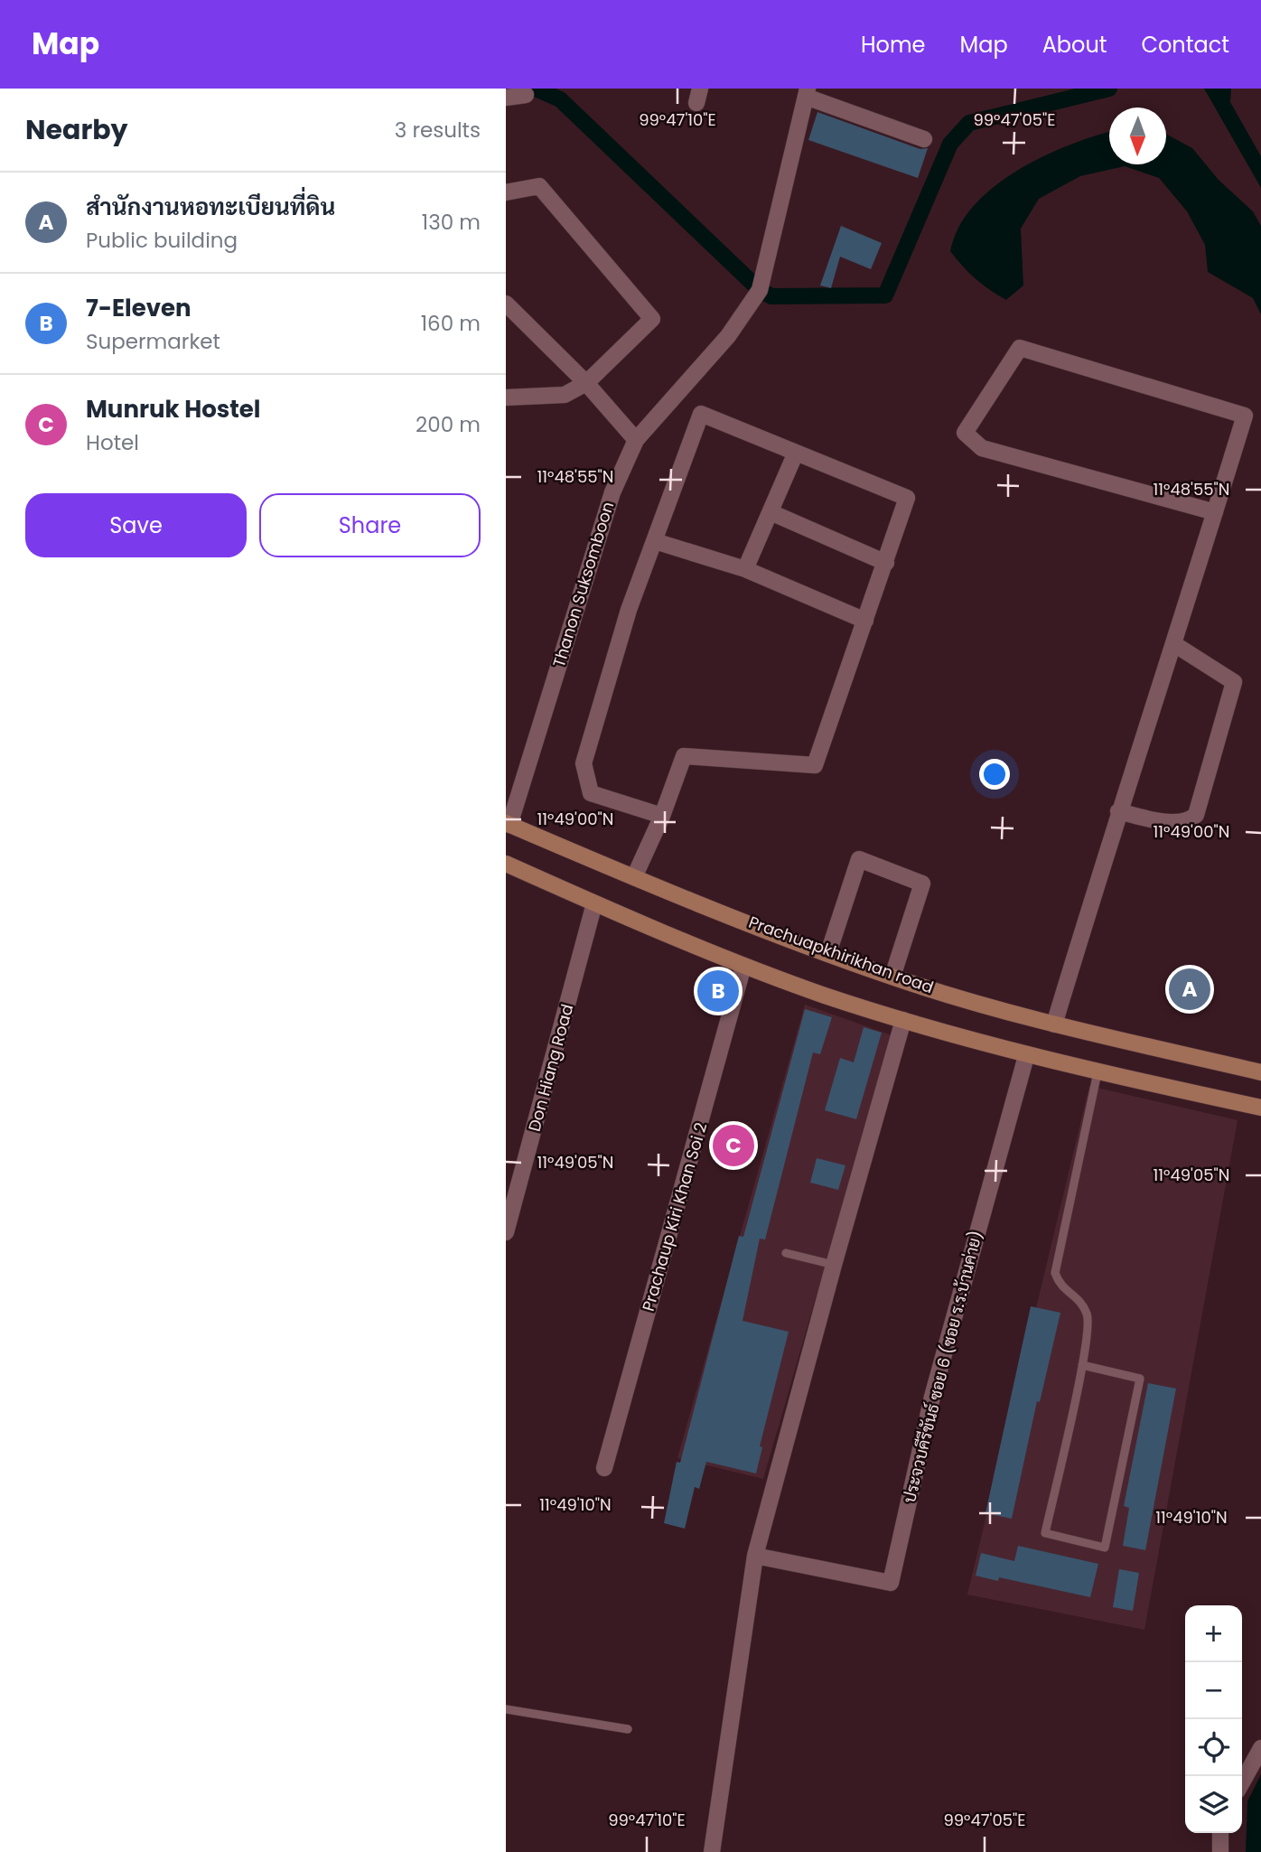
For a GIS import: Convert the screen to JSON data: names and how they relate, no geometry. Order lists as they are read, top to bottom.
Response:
{
  "streets": {
    "main road": ["Prachuapkhirikhan road"],
    "street": [
      "Thanon Suksomboon",
      "Don Hiang Road",
      "Prachaup Kiri Khan Soi 2",
      "ประจวบคีรีขันธ์ ซอย 6 (ซอย ร.ร.บ้านค่าย)"
    ]
  },
  "crossings": [
    ["Thanon Suksomboon", "Prachuapkhirikhan road"]
  ],
  "north": "bottom",
  "page": {
    "header": "Map",
    "nav": [
      "Home",
      "Map",
      "About",
      "Contact"
    ],
    "heading": ["Nearby", "3 results"],
    "list": [
      {
        "mark": "A",
        "name": "สำนักงานหอทะเบียนที่ดิน",
        "note": "Public building",
        "value": "130 m"
      },
      {
        "mark": "B",
        "name": "7-Eleven",
        "note": "Supermarket",
        "value": "160 m"
      },
      {
        "mark": "C",
        "name": "Munruk Hostel",
        "note": "Hotel",
        "value": "200 m"
      }
    ],
    "buttons": ["Save", "Share"],
    "pins": ["A", "B", "C"],
    "map_buttons": ["+", "−"]
  },
  "coordinates": [
    "99°47'10\"E",
    "99°47'05\"E",
    "11°48'55\"N",
    "11°49'00\"N",
    "11°49'05\"N",
    "11°49'10\"N"
  ]
}
